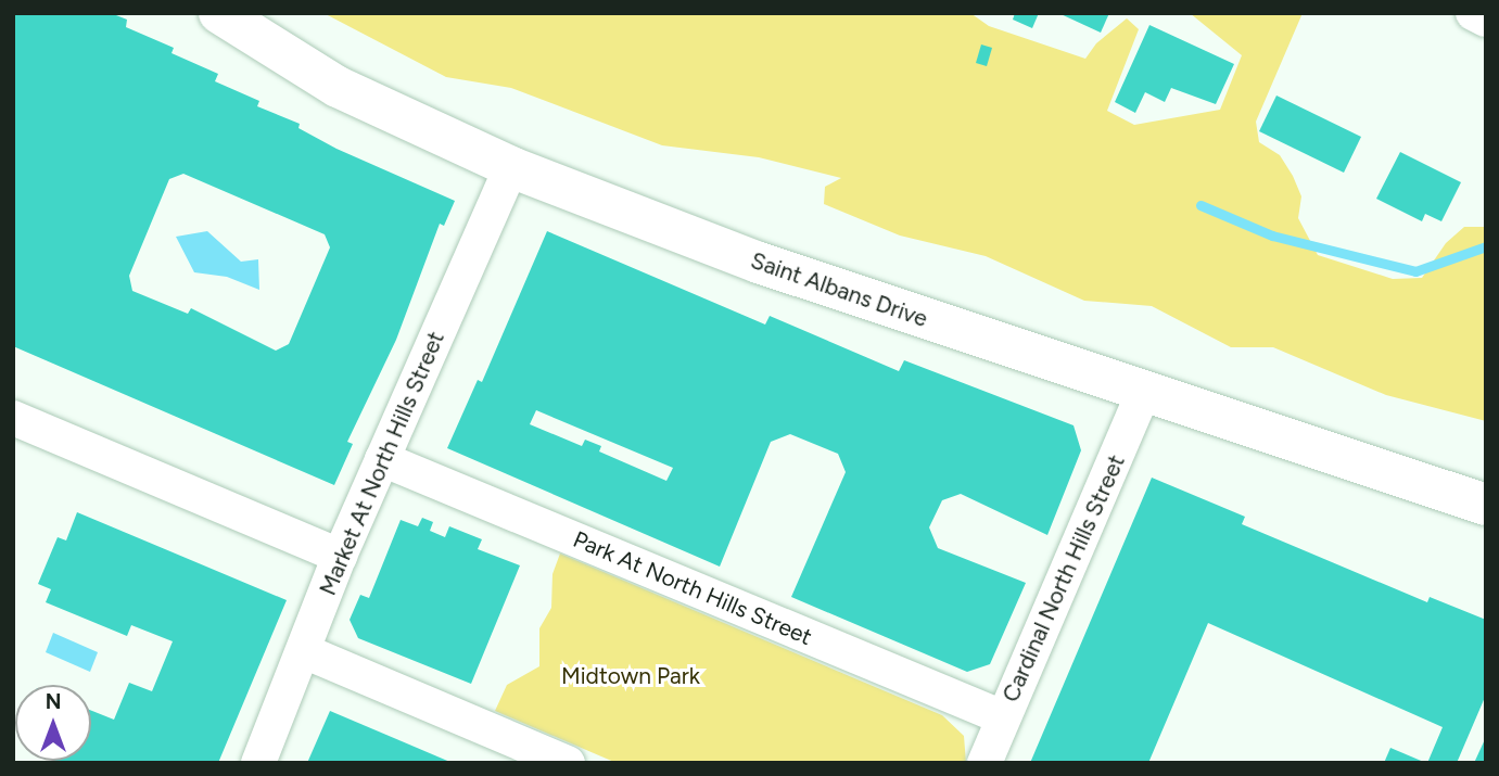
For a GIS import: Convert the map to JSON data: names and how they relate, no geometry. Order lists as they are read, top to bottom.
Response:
{
  "streets": {
    "street": [
      "Saint Albans Drive",
      "Market At North Hills Street",
      "Cardinal North Hills Street",
      "Park At North Hills Street"
    ]
  },
  "crossings": [
    ["Saint Albans Drive", "Market At North Hills Street"],
    ["Saint Albans Drive", "Cardinal North Hills Street"],
    ["Market At North Hills Street", "Park At North Hills Street"],
    ["Cardinal North Hills Street", "Park At North Hills Street"]
  ],
  "parks": ["Midtown Park"],
  "north": "top"
}
